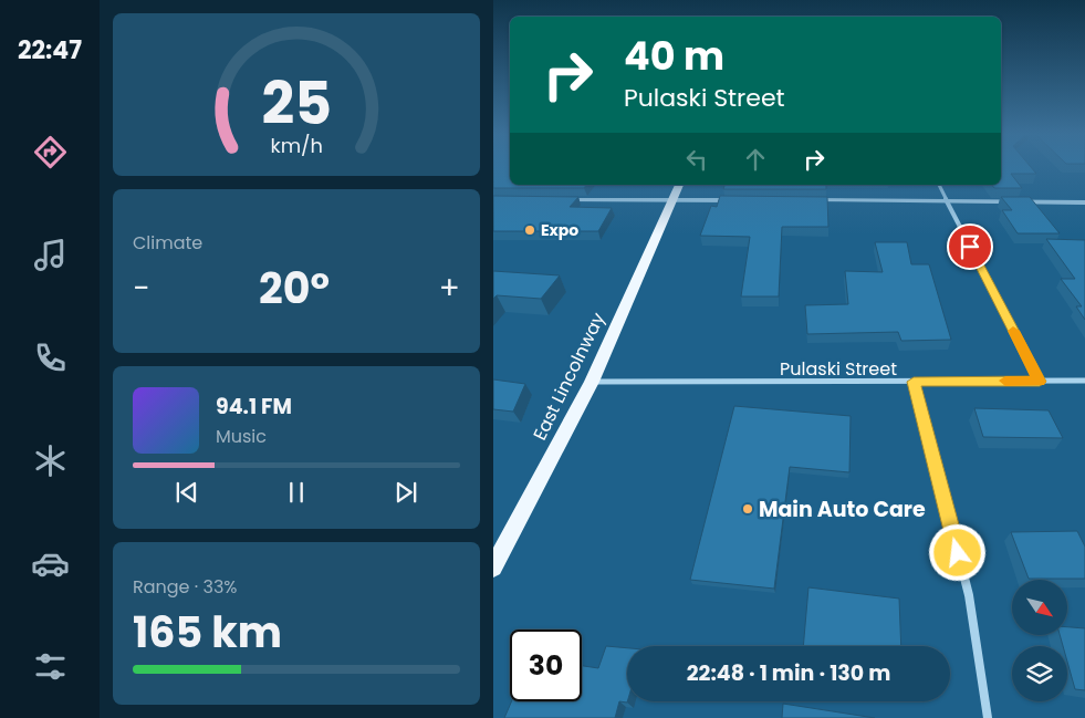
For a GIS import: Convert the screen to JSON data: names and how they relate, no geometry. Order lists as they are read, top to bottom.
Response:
{
  "streets": {
    "main road": ["East Lincolnway"],
    "street": ["Pulaski Street"]
  },
  "crossings": [
    ["Pulaski Street", "East Lincolnway"]
  ],
  "places": ["Expo", "Main Auto Care"],
  "north": "bottom right",
  "page": {
    "tabs": "22:47",
    "turn": ["40 m", "Pulaski Street"],
    "tile": [
      "Climate",
      ["Range · 33%", "165 km"]
    ],
    "heat": ["−", "20°", "+"],
    "song": ["94.1 FM", "Music"],
    "limit": "30",
    "trip": "22:48 · 1 min · 130 m",
    "gauge": ["25", "km/h"]
  }
}
